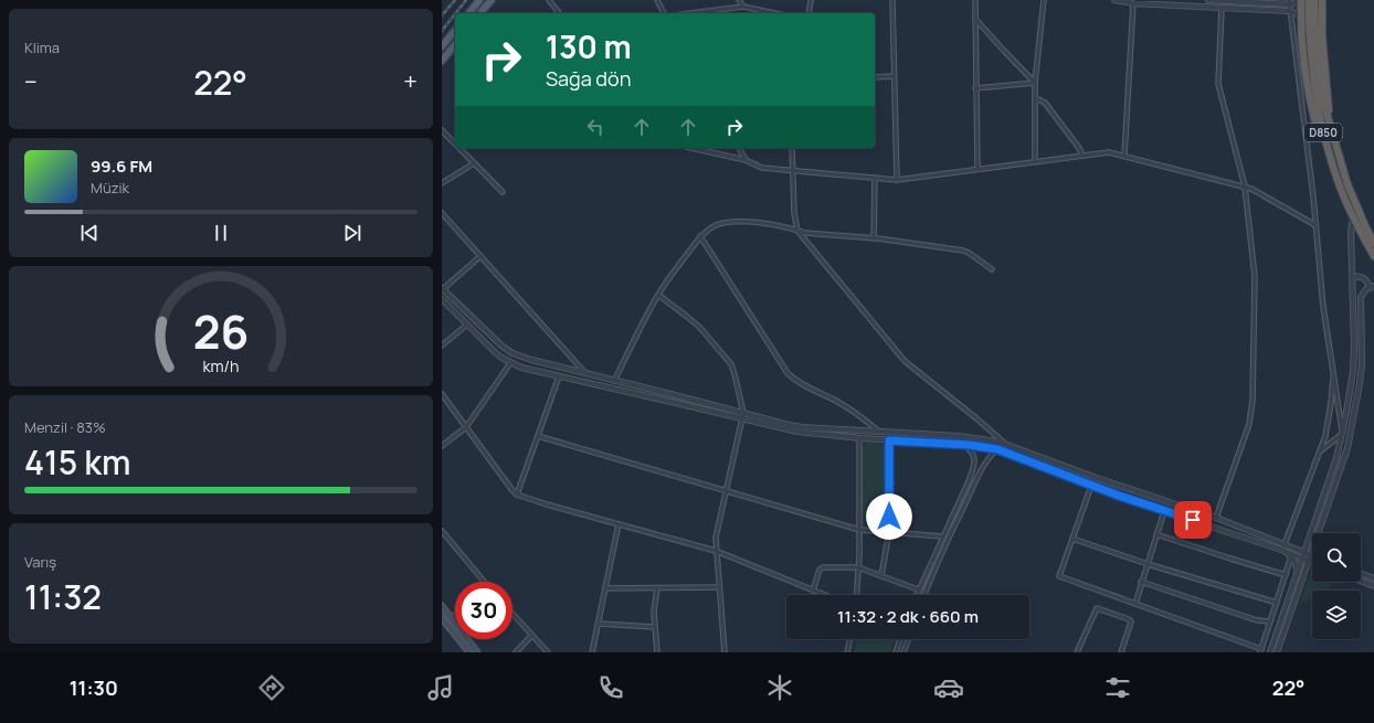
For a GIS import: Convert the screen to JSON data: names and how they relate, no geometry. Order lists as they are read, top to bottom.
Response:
{
  "streets": {
    "highway": ["D850"]
  },
  "page": {
    "tile": [
      "Klima",
      ["Menzil · 83%", "415 km"],
      ["Varış", "11:32"]
    ],
    "turn": ["130 m", "Sağa dön"],
    "heat": ["−", "22°", "+"],
    "song": ["99.6 FM", "Müzik"],
    "limit": "30",
    "trip": "11:32 · 2 dk · 660 m",
    "tabs": ["11:30", "22°"],
    "gauge": ["26", "km/h"]
  }
}
